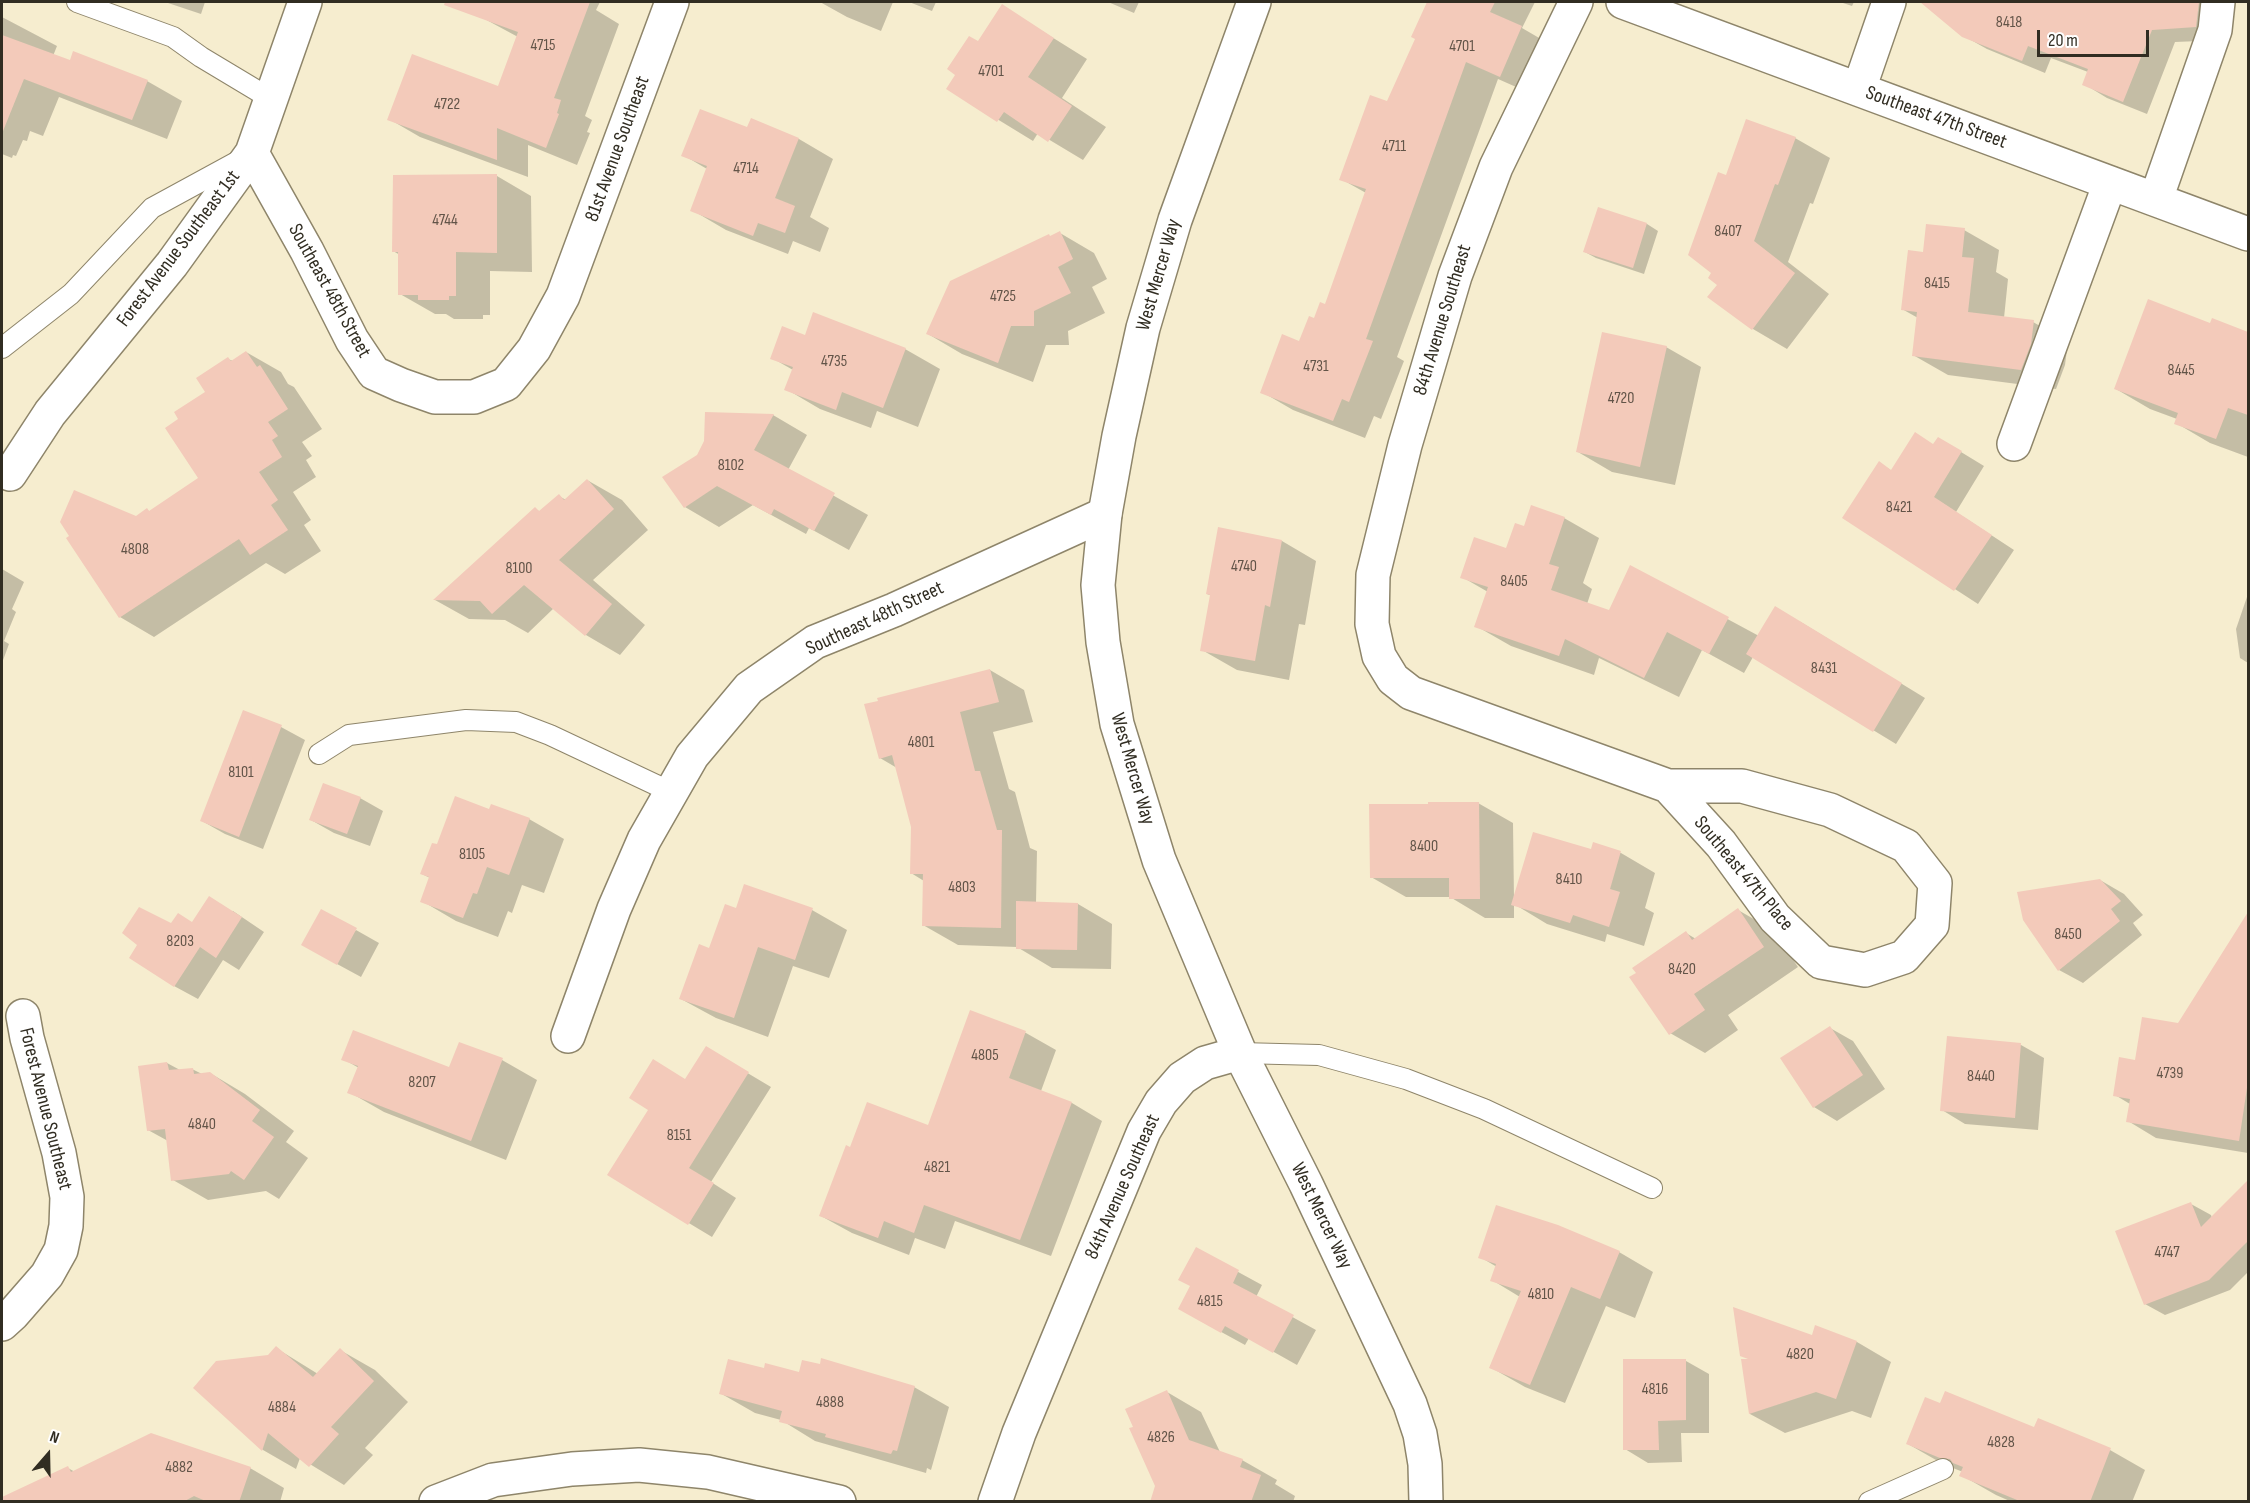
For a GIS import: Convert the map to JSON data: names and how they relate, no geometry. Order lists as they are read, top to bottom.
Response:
{
  "streets": {
    "street": [
      "Southeast 47th Street",
      "81st Avenue Southeast",
      "Forest Avenue Southeast 1st",
      "West Mercer Way",
      "Southeast 48th Street",
      "84th Avenue Southeast",
      "Southeast 47th Place",
      "Forest Avenue Southeast"
    ]
  },
  "crossings": [
    ["81st Avenue Southeast", "Southeast 48th Street"],
    ["Forest Avenue Southeast 1st", "Southeast 48th Street"],
    ["West Mercer Way", "Southeast 48th Street"],
    ["West Mercer Way", "84th Avenue Southeast"],
    ["84th Avenue Southeast", "Southeast 47th Place"]
  ],
  "house_numbers": [
    "8418",
    "4715",
    "4701",
    "4701",
    "4722",
    "4711",
    "4714",
    "4744",
    "8407",
    "8415",
    "4725",
    "4735",
    "4731",
    "8445",
    "4720",
    "8102",
    "8421",
    "4808",
    "4740",
    "8100",
    "8405",
    "8431",
    "4801",
    "8101",
    "8400",
    "8105",
    "8410",
    "4803",
    "8450",
    "8203",
    "8420",
    "4805",
    "4739",
    "8440",
    "8207",
    "4840",
    "8151",
    "4821",
    "4747",
    "4810",
    "4815",
    "4820",
    "4816",
    "4888",
    "4884",
    "4826",
    "4828",
    "4882"
  ],
  "scale_bar": "20 m",
  "north": "top"
}
